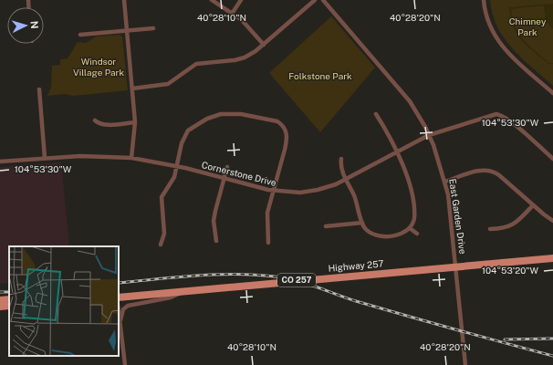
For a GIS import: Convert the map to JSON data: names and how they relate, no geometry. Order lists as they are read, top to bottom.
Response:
{
  "streets": {
    "main road": ["Highway 257", "CO 257"],
    "street": ["Cornerstone Drive", "East Garden Drive"]
  },
  "crossings": [
    ["Cornerstone Drive", "East Garden Drive"],
    ["East Garden Drive", "Highway 257"]
  ],
  "parks": ["Chimney Park", "Windsor Village Park", "Folkstone Park"],
  "north": "right",
  "coordinates": [
    "40°28'10\"N",
    "40°28'20\"N",
    "104°53'30\"W",
    "104°53'20\"W"
  ]
}
